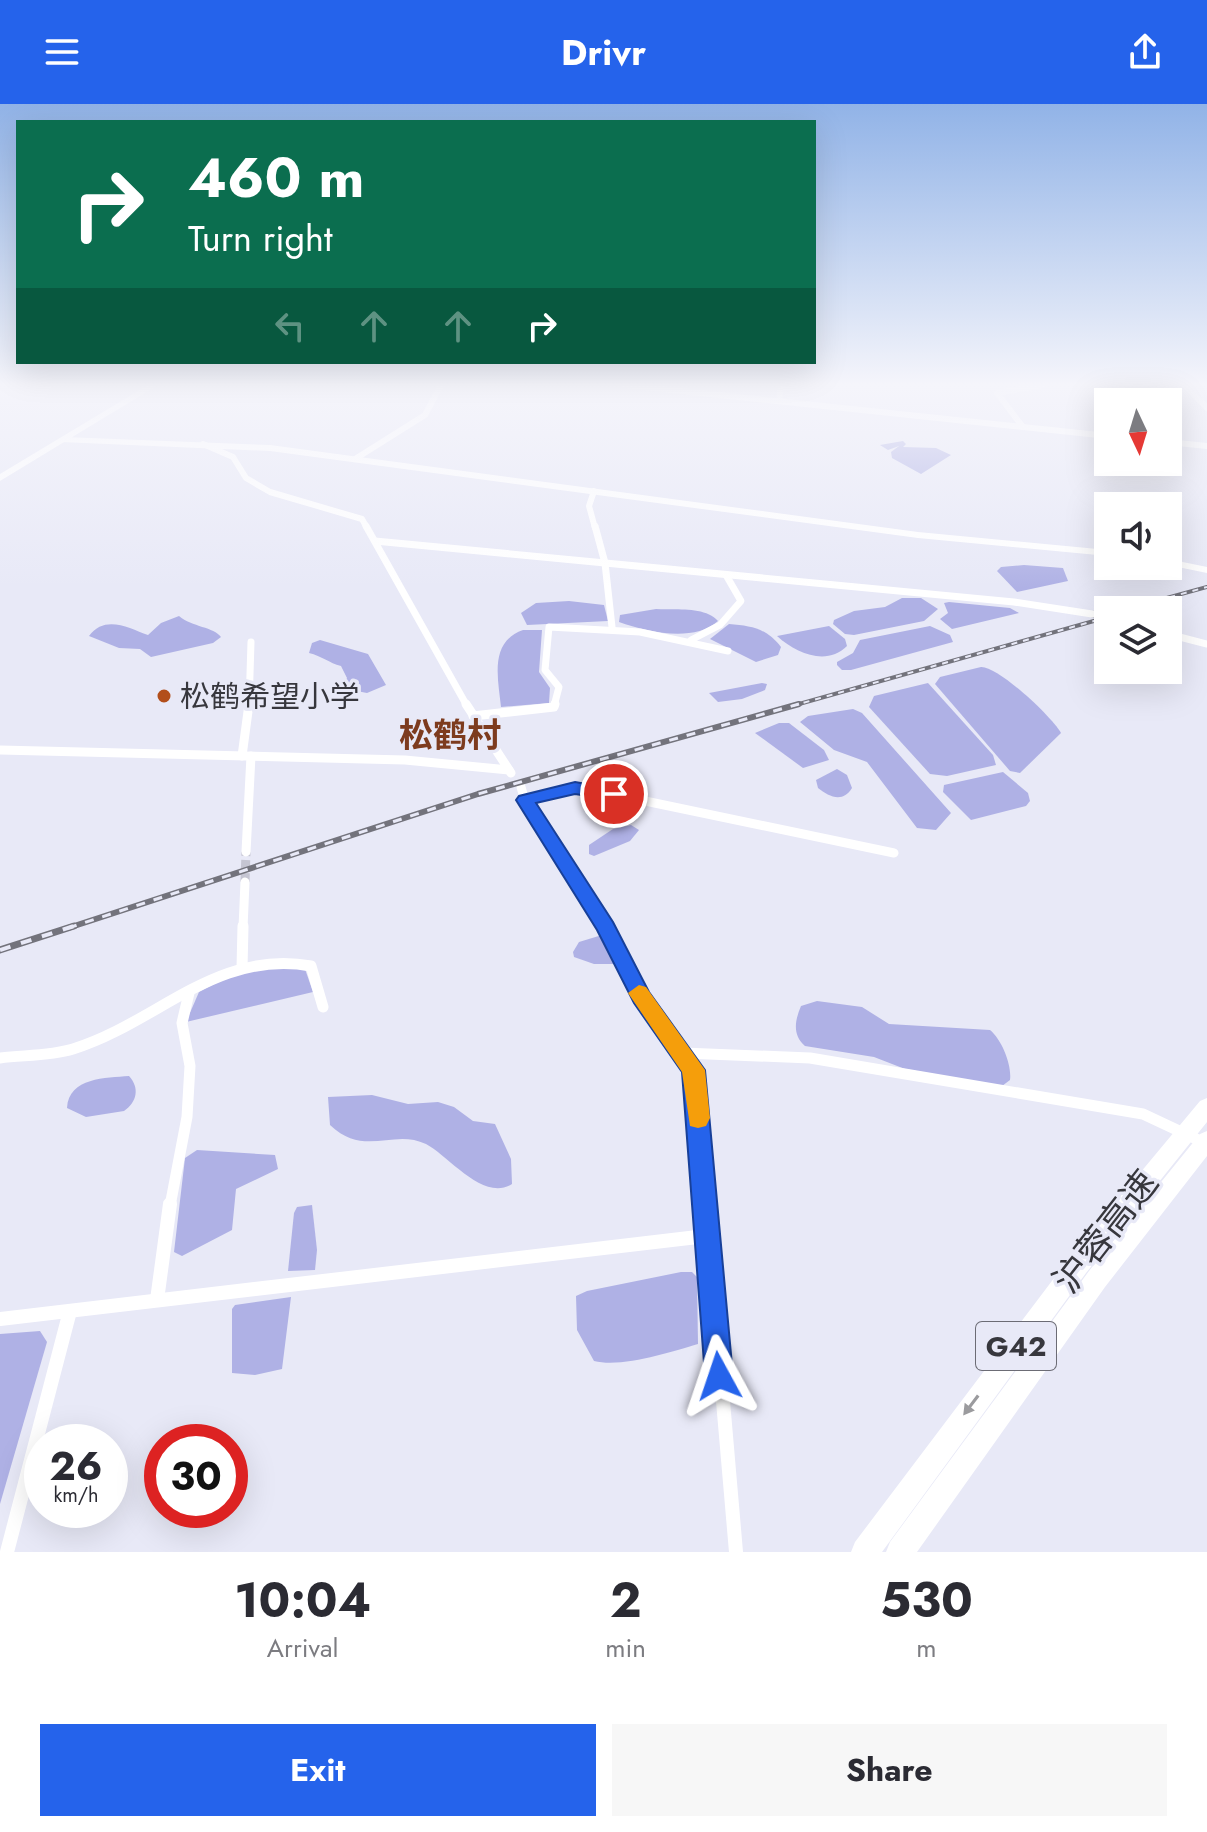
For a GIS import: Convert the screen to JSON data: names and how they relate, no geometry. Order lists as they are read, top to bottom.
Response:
{
  "streets": {
    "highway": ["沪蓉高速", "G42"]
  },
  "districts": ["松鹤村"],
  "places": ["松鹤希望小学"],
  "north": "bottom",
  "page": {
    "header": "Drivr",
    "turn": ["460 m", "Turn right"],
    "speed": "26 km/h",
    "limit": "30",
    "eta": [
      "10:04",
      "Arrival",
      "2",
      "min",
      "530",
      "m"
    ],
    "buttons": ["Exit", "Share"]
  }
}
